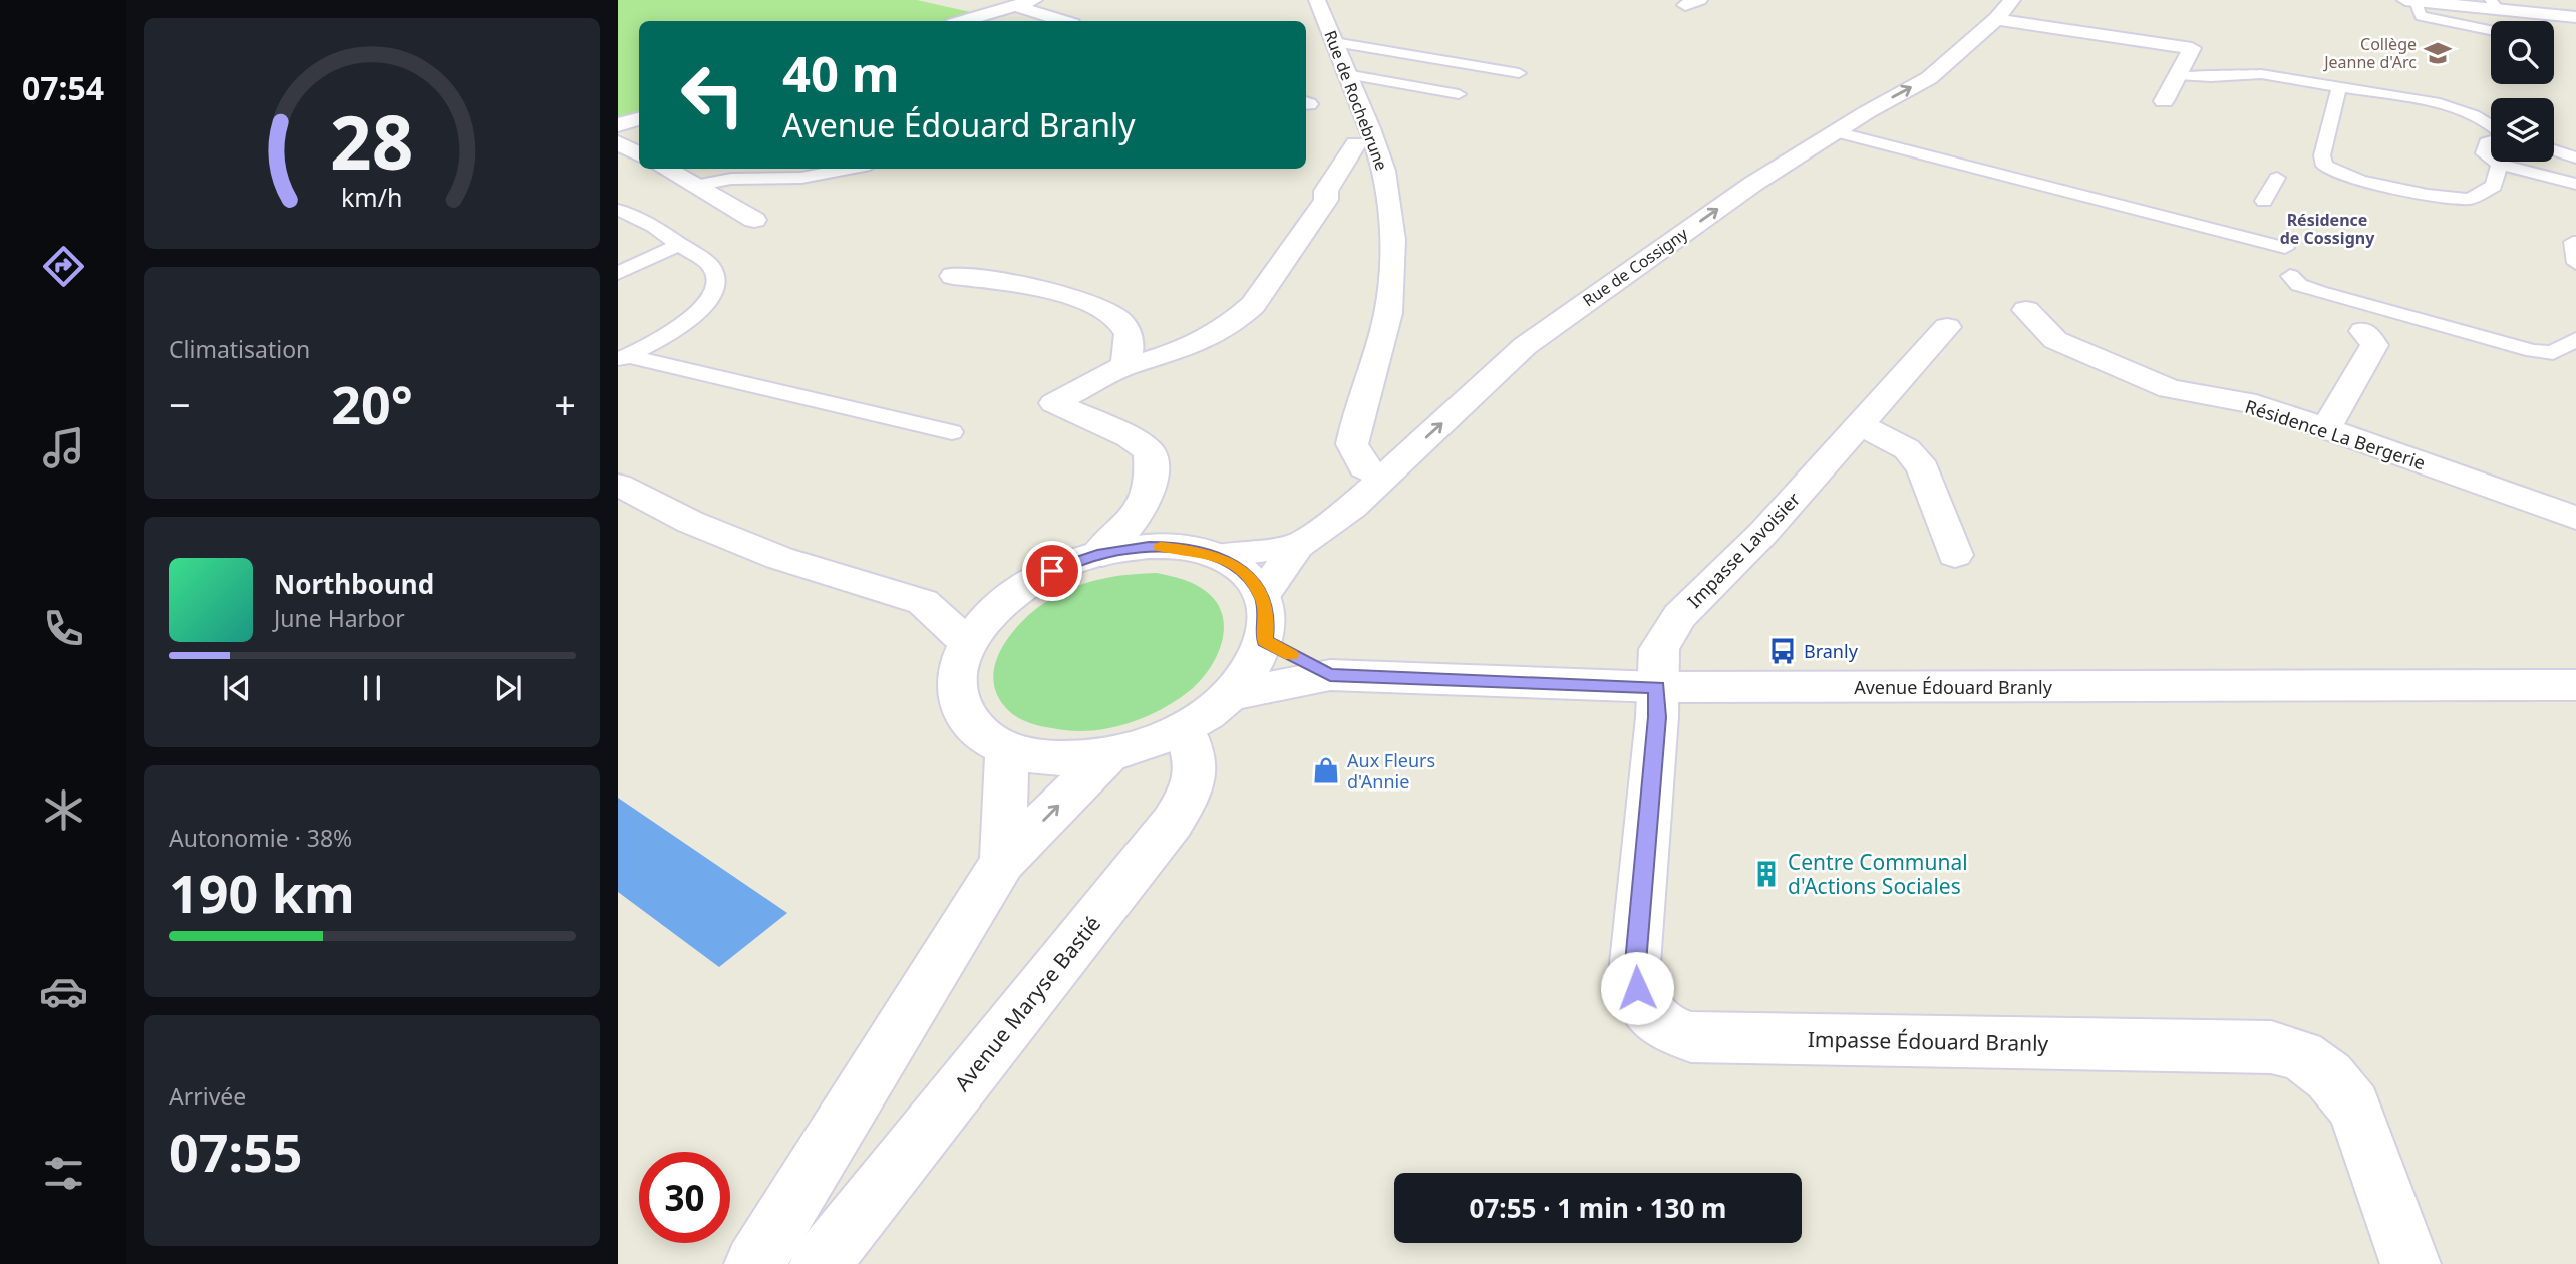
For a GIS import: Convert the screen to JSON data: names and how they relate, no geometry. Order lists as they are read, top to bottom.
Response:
{
  "streets": {
    "street": [
      "Rue de Rochebrune",
      "Rue de Cossigny",
      "Résidence La Bergerie",
      "Impasse Lavoisier",
      "Avenue Édouard Branly",
      "Avenue Maryse Bastié",
      "Impasse Édouard Branly"
    ]
  },
  "crossings": [
    ["Rue de Rochebrune", "Rue de Cossigny"],
    ["Impasse Lavoisier", "Avenue Édouard Branly"],
    ["Impasse Lavoisier", "Impasse Édouard Branly"],
    ["Avenue Édouard Branly", "Impasse Édouard Branly"]
  ],
  "one_way": ["Rue de Cossigny"],
  "districts": ["Résidence de Cossigny"],
  "places": {
    "school or university": ["Collège Jeanne d'Arc"],
    "bus stop": ["Branly"],
    "shop": ["Aux Fleurs d'Annie"],
    "building": ["Centre Communal d'Actions Sociales"]
  },
  "page": {
    "tabs": "07:54",
    "turn": ["40 m", "Avenue Édouard Branly"],
    "tile": [
      "Climatisation",
      ["Autonomie · 38%", "190 km"],
      ["Arrivée", "07:55"]
    ],
    "heat": ["−", "20°", "+"],
    "song": ["Northbound", "June Harbor"],
    "limit": "30",
    "trip": "07:55 · 1 min · 130 m",
    "gauge": ["28", "km/h"]
  }
}
